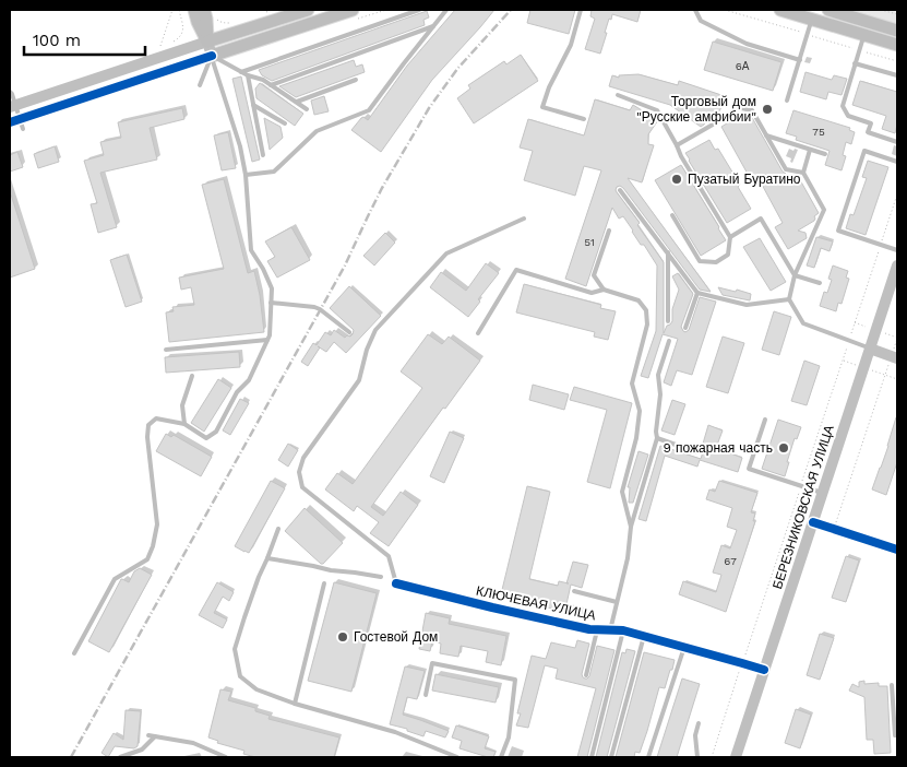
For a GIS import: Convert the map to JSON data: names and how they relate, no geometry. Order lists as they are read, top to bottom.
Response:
{
  "streets": {
    "main road": ["БЕРЕЗНИКОВСКАЯ УЛИЦА"],
    "street": ["КЛЮЧЕВАЯ УЛИЦА"]
  },
  "crossings": [
    ["БЕРЕЗНИКОВСКАЯ УЛИЦА", "КЛЮЧЕВАЯ УЛИЦА"]
  ],
  "places": [
    "Торговый дом \"Русские амфибии\"",
    "Пузатый Буратино",
    "9 пожарная часть",
    "Гостевой Дом"
  ],
  "house_numbers": [
    "6А",
    "75",
    "51",
    "67"
  ],
  "scale_bar": "100 m"
}
